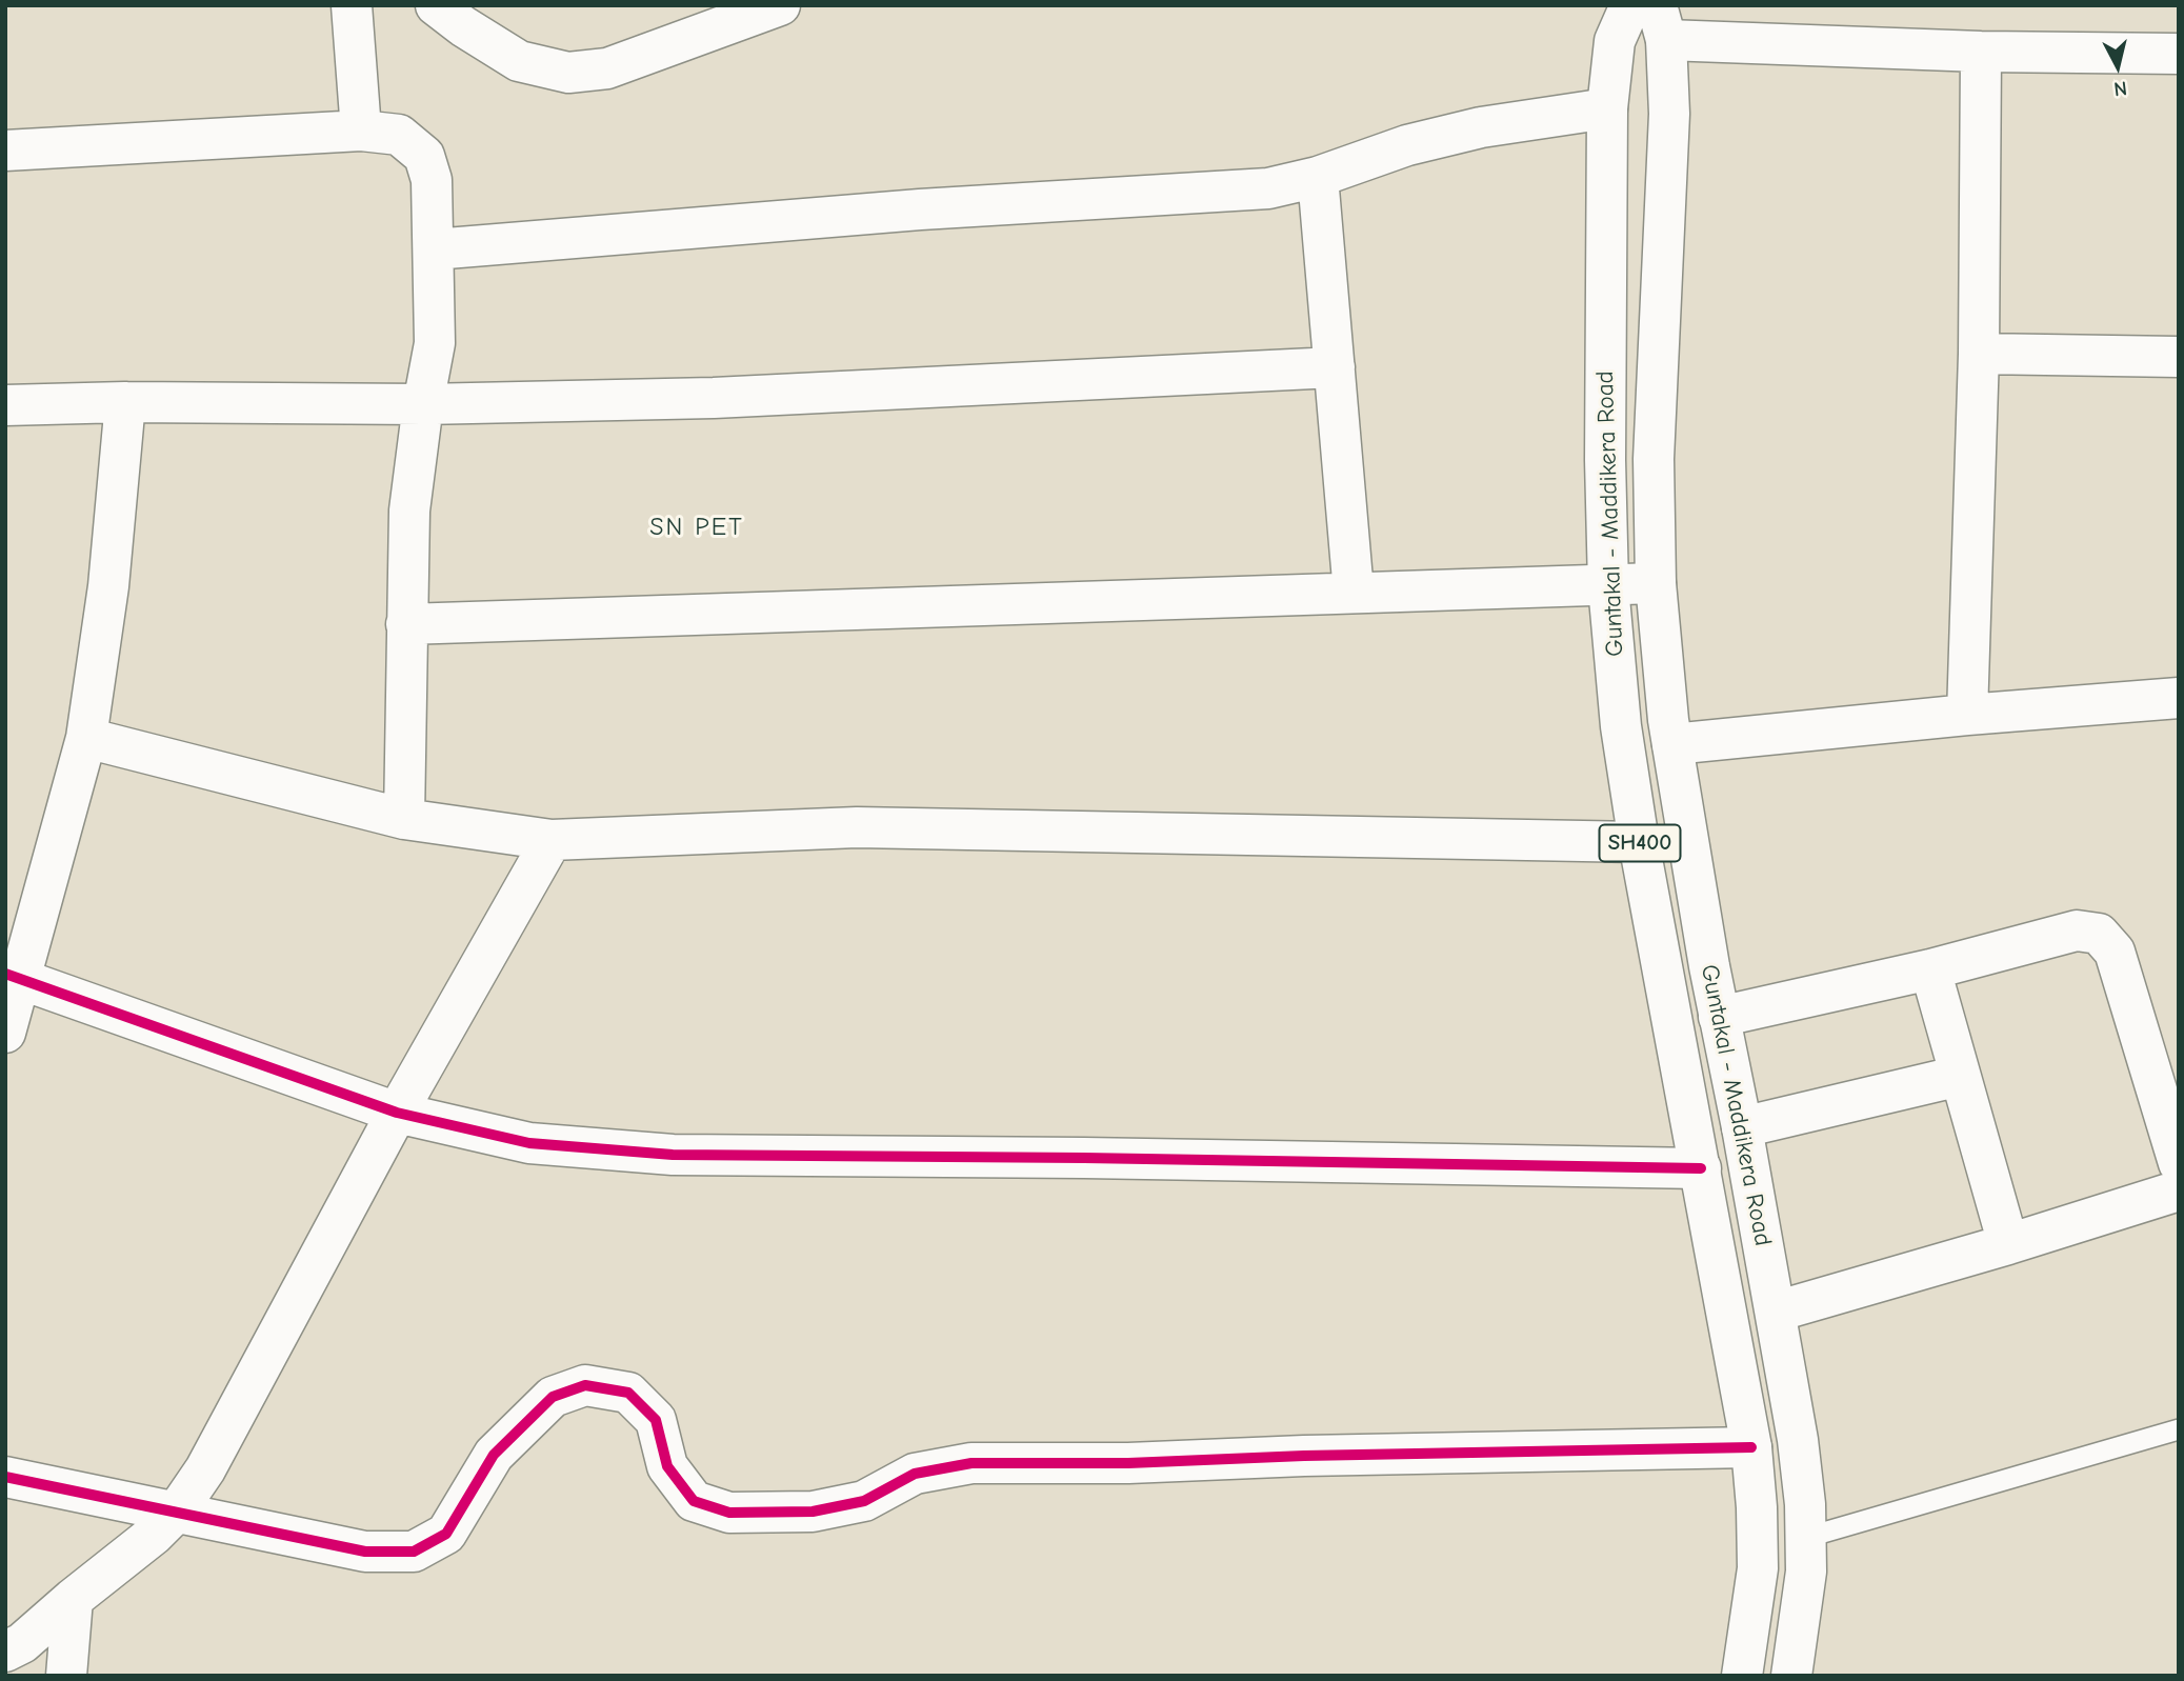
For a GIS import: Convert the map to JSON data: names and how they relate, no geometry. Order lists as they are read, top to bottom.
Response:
{
  "streets": {
    "street": ["Guntakal - Maddikera Road", "SH400"]
  },
  "districts": ["SN PET"],
  "north": "bottom"
}
